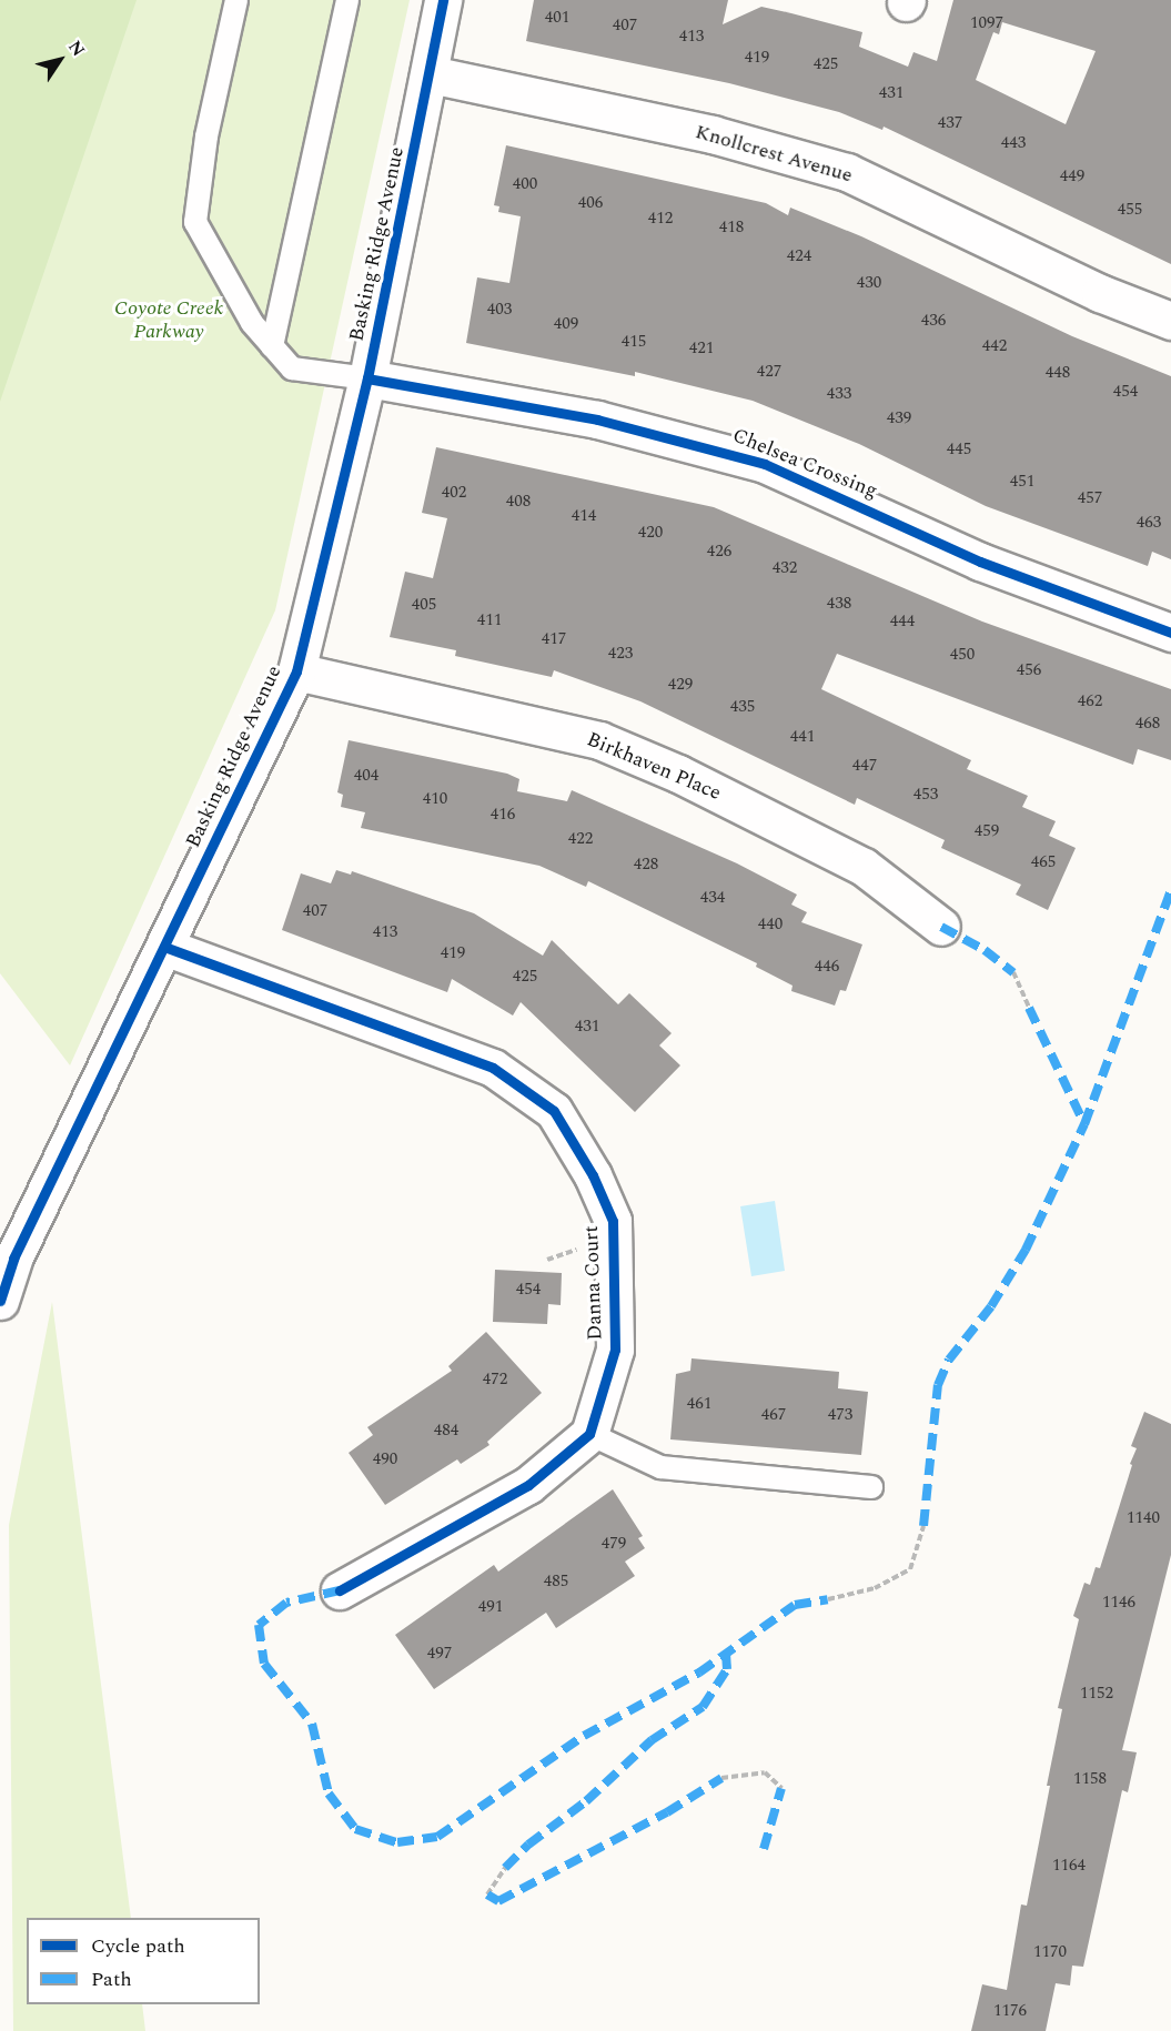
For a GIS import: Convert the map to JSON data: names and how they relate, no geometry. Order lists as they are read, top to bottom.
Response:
{
  "streets": {
    "street": [
      "Knollcrest Avenue",
      "Basking Ridge Avenue",
      "Chelsea Crossing",
      "Birkhaven Place",
      "Danna Court"
    ]
  },
  "crossings": [
    ["Knollcrest Avenue", "Basking Ridge Avenue"],
    ["Basking Ridge Avenue", "Chelsea Crossing"],
    ["Basking Ridge Avenue", "Birkhaven Place"],
    ["Basking Ridge Avenue", "Danna Court"]
  ],
  "parks": ["Coyote Creek Parkway"],
  "house_numbers": [
    "401",
    "1097",
    "407",
    "413",
    "419",
    "425",
    "431",
    "437",
    "443",
    "449",
    "400",
    "406",
    "455",
    "412",
    "418",
    "424",
    "430",
    "403",
    "436",
    "409",
    "415",
    "442",
    "421",
    "427",
    "448",
    "454",
    "433",
    "439",
    "445",
    "451",
    "402",
    "457",
    "408",
    "414",
    "463",
    "420",
    "426",
    "432",
    "438",
    "405",
    "411",
    "444",
    "417",
    "423",
    "450",
    "456",
    "429",
    "462",
    "435",
    "468",
    "441",
    "447",
    "404",
    "453",
    "410",
    "416",
    "459",
    "422",
    "465",
    "428",
    "434",
    "407",
    "440",
    "413",
    "419",
    "446",
    "425",
    "431",
    "454",
    "472",
    "461",
    "467",
    "473",
    "484",
    "490",
    "1140",
    "479",
    "485",
    "1146",
    "491",
    "497",
    "1152",
    "1158",
    "1164",
    "1170",
    "1176"
  ],
  "legend": ["Cycle path", "Path"],
  "north": "top right"
}
